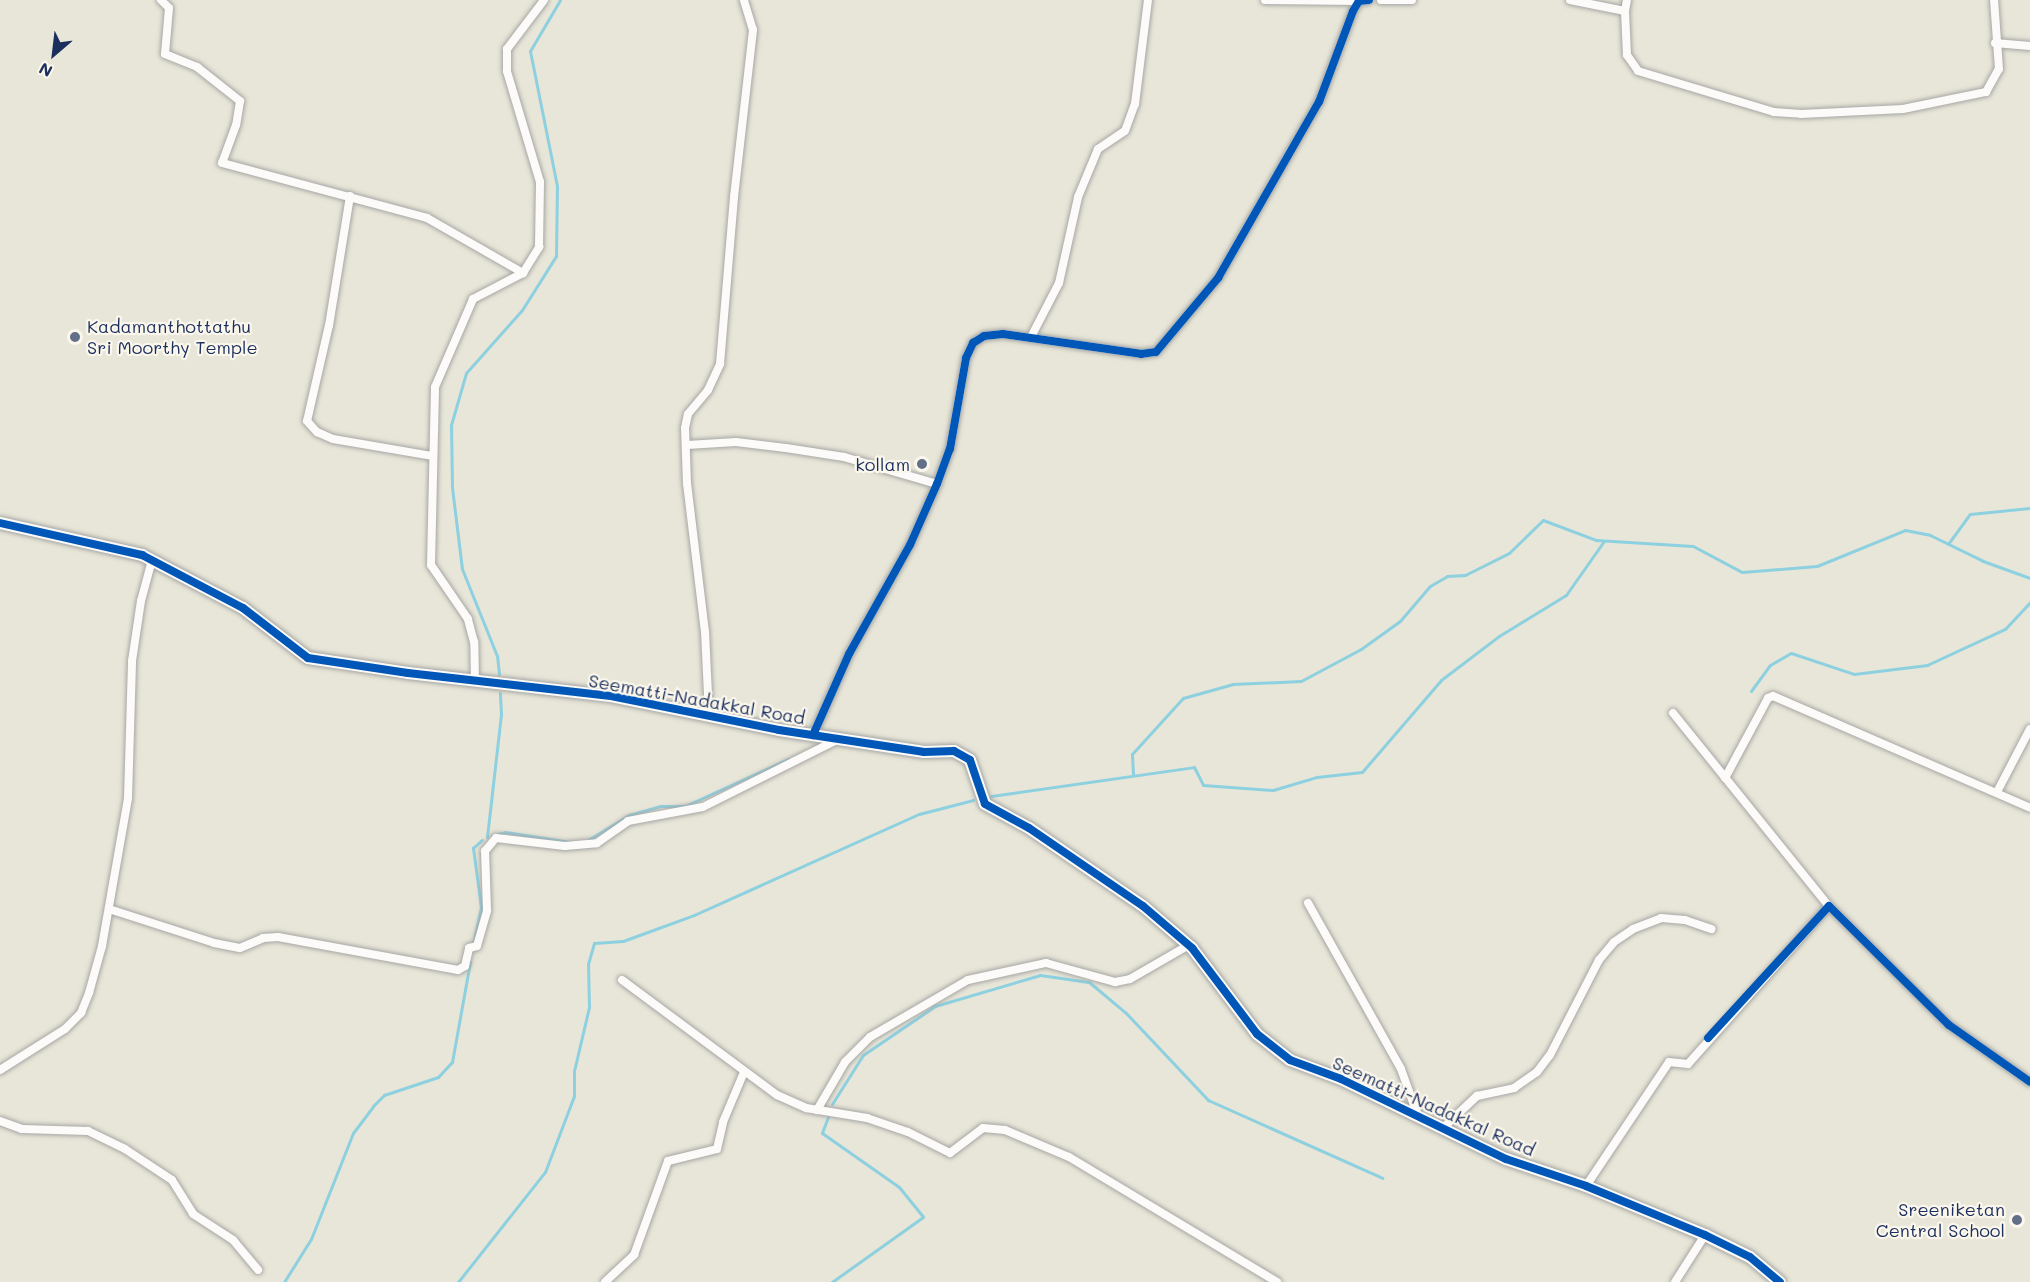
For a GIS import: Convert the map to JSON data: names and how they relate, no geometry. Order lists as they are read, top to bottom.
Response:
{
  "streets": {
    "street": ["Seematti-Nadakkal Road"]
  },
  "places": ["Kadamanthottathu Sri Moorthy Temple", "kollam", "Sreeniketan Central School"],
  "north": "bottom left"
}
